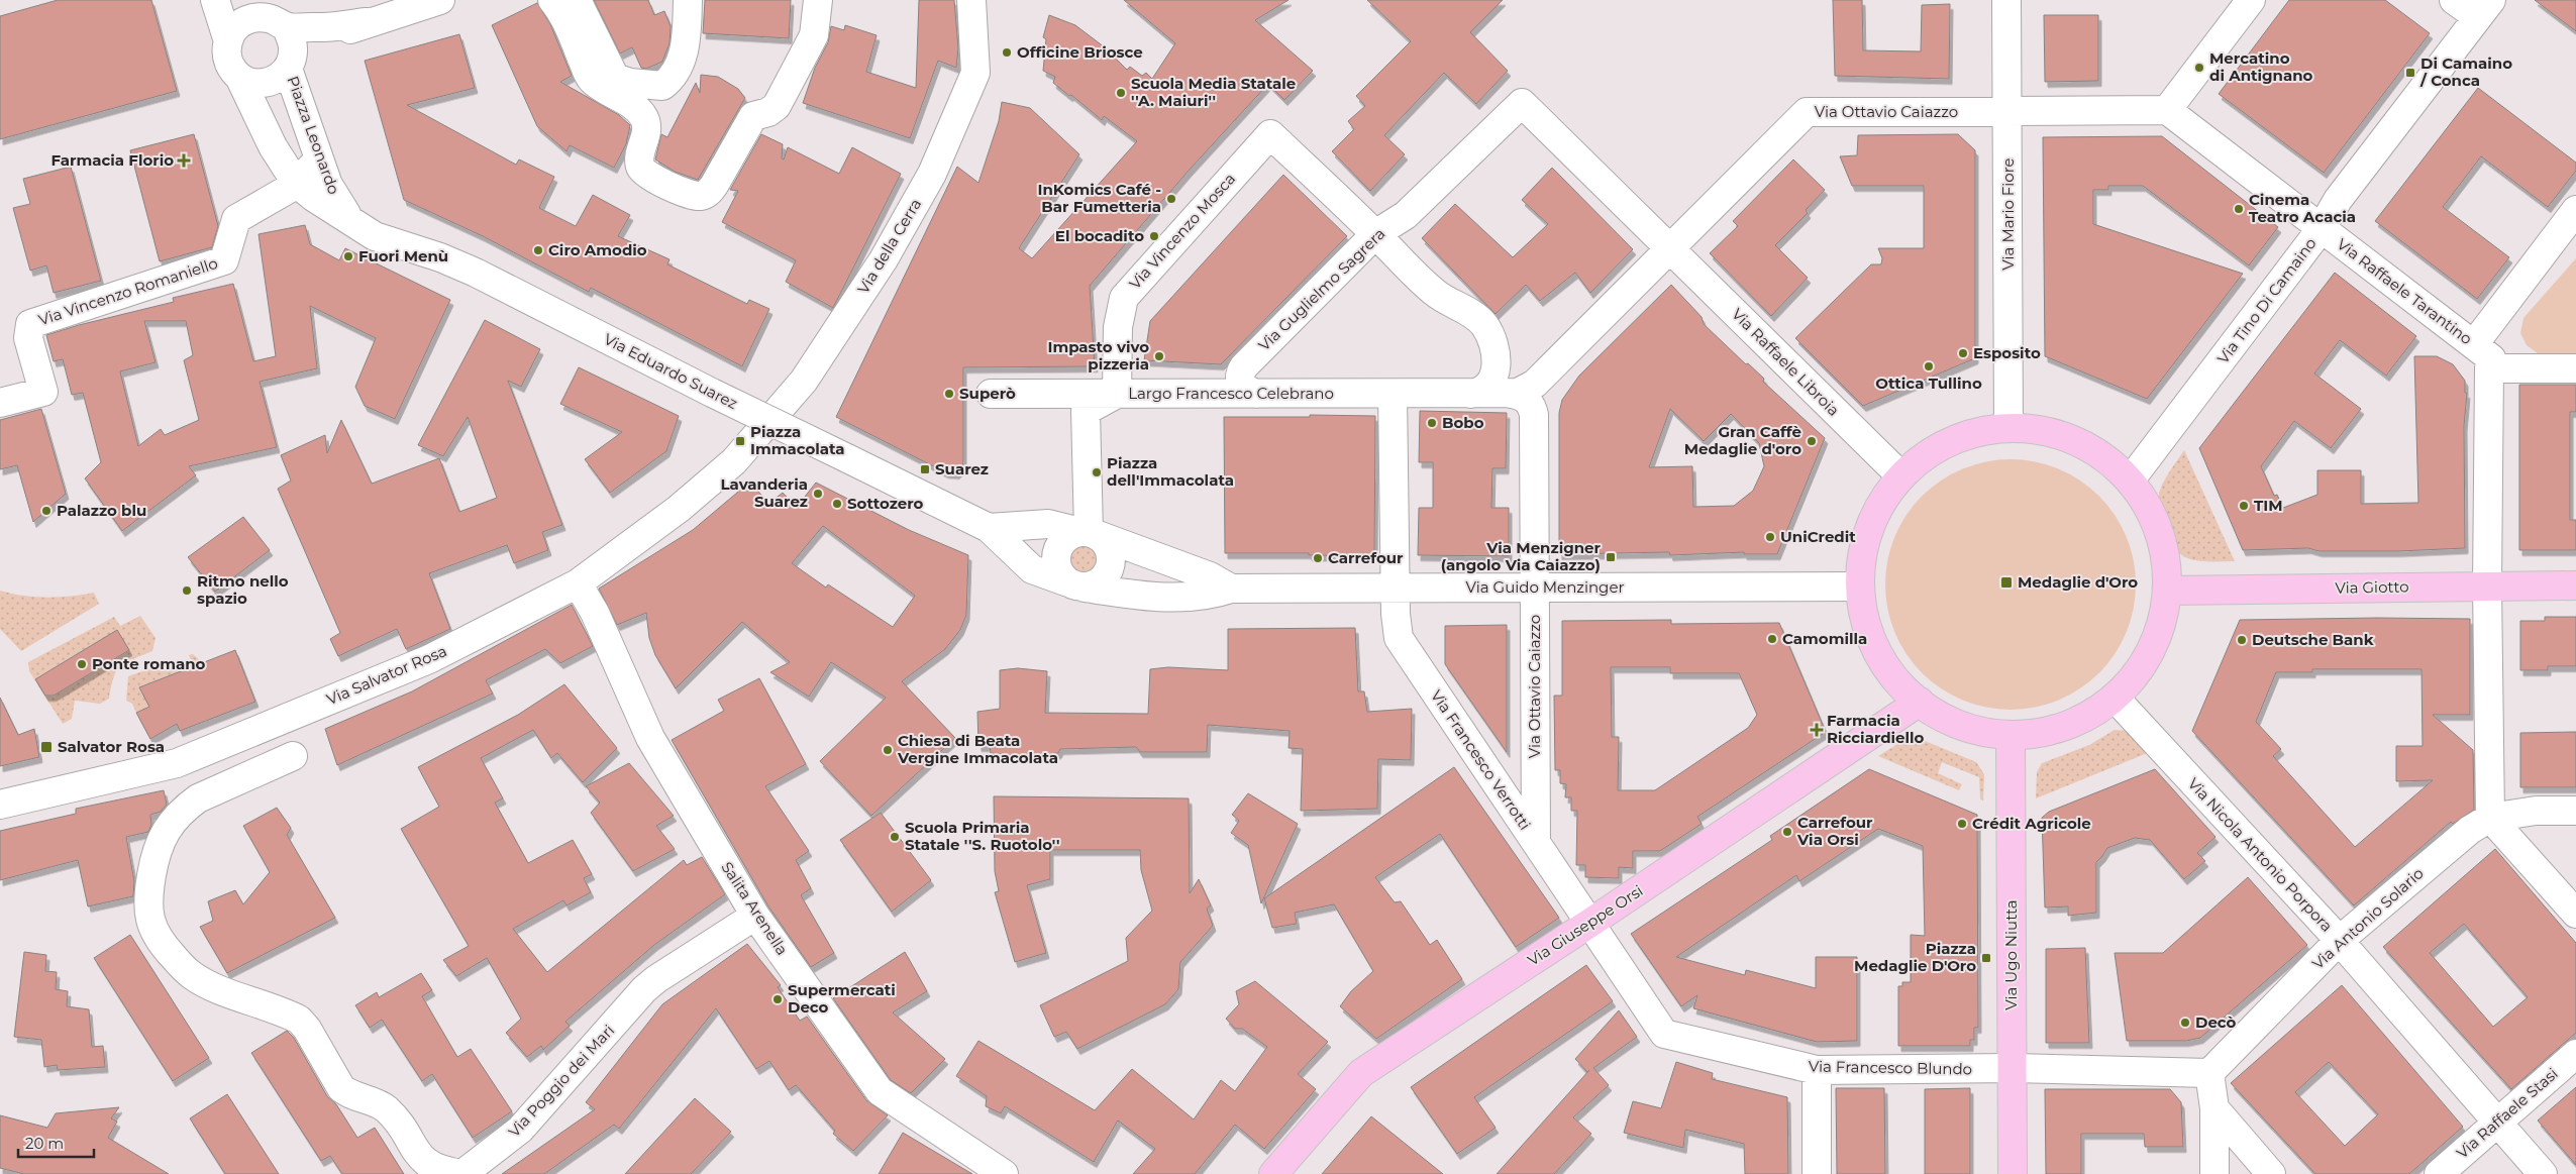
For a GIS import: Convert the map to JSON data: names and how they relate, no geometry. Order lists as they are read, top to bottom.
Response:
{
  "streets": {
    "main road": ["Via Giotto", "Via Giuseppe Orsi", "Via Ugo Niutta"],
    "street": [
      "Via Ottavio Caiazzo",
      "Piazza Leonardo",
      "Via Mario Fiore",
      "Via Vincenzo Mosca",
      "Via della Cerra",
      "Via Guglielmo Sagrera",
      "Via Vincenzo Romaniello",
      "Via Raffaele Tarantino",
      "Via Tino Di Camaino",
      "Via Raffaele Libroia",
      "Via Eduardo Suarez",
      "Largo Francesco Celebrano",
      "Via Guido Menzinger",
      "Via Salvator Rosa",
      "Via Francesco Verrotti",
      "Via Nicola Antonio Porpora",
      "Salita Arenella",
      "Via Antonio Solario",
      "Via Francesco Blundo",
      "Via Poggio dei Mari",
      "Via Raffaele Stasi"
    ]
  },
  "crossings": [
    ["Via Ottavio Caiazzo", "Via Mario Fiore"],
    ["Via Ottavio Caiazzo", "Via Guglielmo Sagrera"],
    ["Via Ottavio Caiazzo", "Via Raffaele Libroia"],
    ["Via Ottavio Caiazzo", "Largo Francesco Celebrano"],
    ["Via Ottavio Caiazzo", "Via Guido Menzinger"],
    ["Via Ottavio Caiazzo", "Via Francesco Verrotti"],
    ["Piazza Leonardo", "Via Vincenzo Romaniello"],
    ["Piazza Leonardo", "Via Eduardo Suarez"],
    ["Via Vincenzo Mosca", "Via Guglielmo Sagrera"],
    ["Via Vincenzo Mosca", "Largo Francesco Celebrano"],
    ["Via della Cerra", "Via Salvator Rosa"],
    ["Via Guglielmo Sagrera", "Via Raffaele Libroia"],
    ["Via Guglielmo Sagrera", "Largo Francesco Celebrano"],
    ["Via Raffaele Tarantino", "Via Tino Di Camaino"],
    ["Via Raffaele Tarantino", "Via Giotto"],
    ["Via Raffaele Libroia", "Largo Francesco Celebrano"],
    ["Largo Francesco Celebrano", "Via Francesco Verrotti"],
    ["Via Guido Menzinger", "Via Francesco Verrotti"],
    ["Via Salvator Rosa", "Salita Arenella"],
    ["Via Francesco Verrotti", "Via Giuseppe Orsi"],
    ["Via Francesco Verrotti", "Via Francesco Blundo"],
    ["Via Nicola Antonio Porpora", "Via Antonio Solario"],
    ["Via Nicola Antonio Porpora", "Via Raffaele Stasi"],
    ["Salita Arenella", "Via Poggio dei Mari"],
    ["Via Giuseppe Orsi", "Via Francesco Blundo"],
    ["Via Ugo Niutta", "Via Francesco Blundo"]
  ],
  "places": {
    "other": [
      "Officine Briosce",
      "Mercatino di Antignano",
      "Scuola Media Statale ''A. Maiuri''",
      "InKomics Café - Bar Fumetteria",
      "Cinema Teatro Acacia",
      "El bocadito",
      "Ciro Amodio",
      "Fuori Menù",
      "Esposito",
      "Impasto vivo pizzeria",
      "Ottica Tullino",
      "Superò",
      "Bobo",
      "Gran Caffè Medaglie d'oro",
      "Piazza dell'Immacolata",
      "Lavanderia Suarez",
      "Sottozero",
      "TIM",
      "Palazzo blu",
      "UniCredit",
      "Carrefour",
      "Ritmo nello spazio",
      "Camomilla",
      "Deutsche Bank",
      "Ponte romano",
      "Chiesa di Beata Vergine Immacolata",
      "Crédit Agricole",
      "Carrefour Via Orsi",
      "Scuola Primaria Statale ''S. Ruotolo''",
      "Supermercati Deco",
      "Decò"
    ],
    "transit": [
      "Di Camaino / Conca",
      "Piazza Immacolata",
      "Suarez",
      "Via Menzigner (angolo Via Caiazzo)",
      "Medaglie d'Oro",
      "Salvator Rosa",
      "Piazza Medaglie D'Oro"
    ],
    "health": ["Farmacia Florio", "Farmacia Ricciardiello"]
  },
  "scale_bar": "20 m"
}
